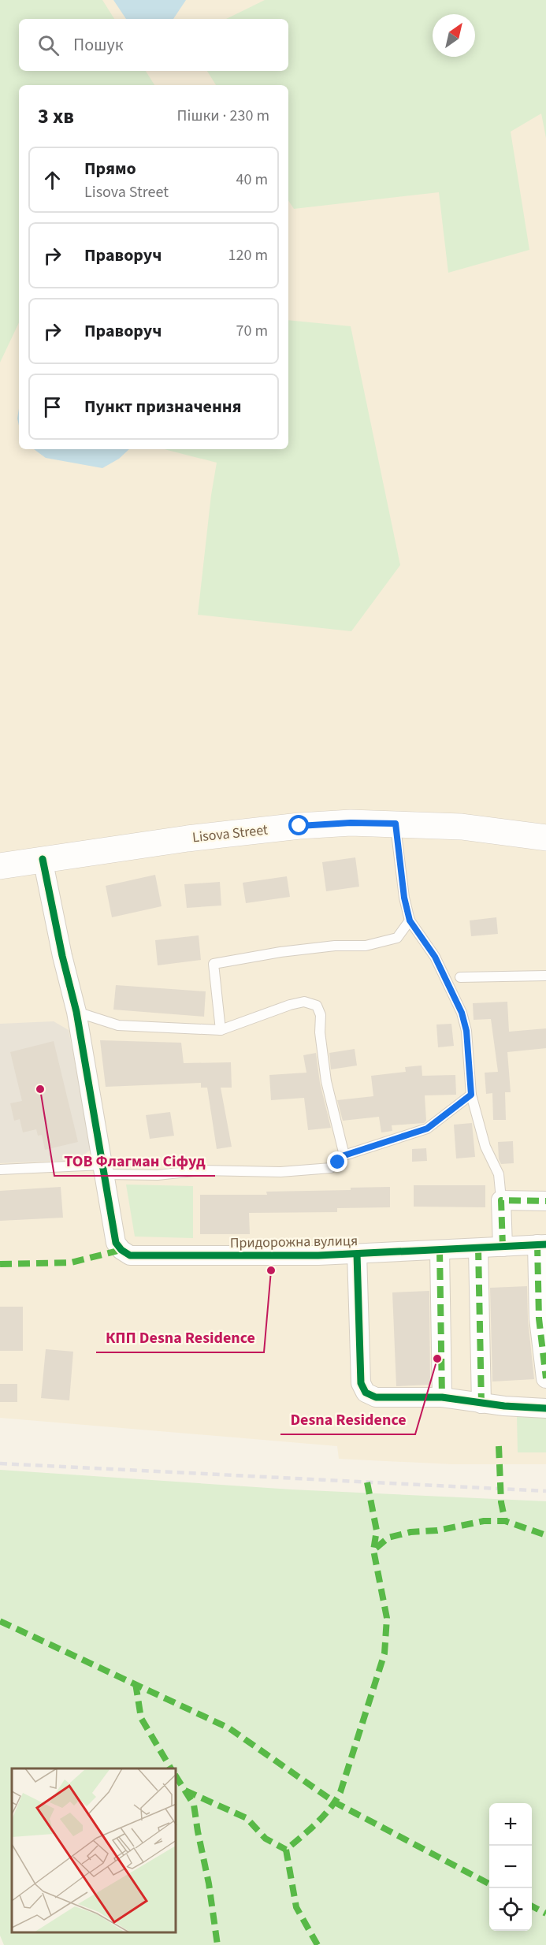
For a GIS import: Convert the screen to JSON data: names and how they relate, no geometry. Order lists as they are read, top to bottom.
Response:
{
  "streets": {
    "main road": ["Lisova Street"],
    "street": ["Придорожна вулиця"]
  },
  "crossings": [
    ["Lisova Street", "Придорожна вулиця"]
  ],
  "places": ["ТОВ Флагман Сіфуд", "КПП Desna Residence", "Desna Residence"],
  "north": "top right",
  "page": {
    "search": "Пошук",
    "heading": ["3 хв", "Пішки · 230 m"],
    "list": [
      ["Прямо", "Lisova Street", "40 m"],
      ["Праворуч", "120 m"],
      ["Праворуч", "70 m"],
      "Пункт призначення"
    ],
    "map_buttons": ["+", "−"]
  }
}
